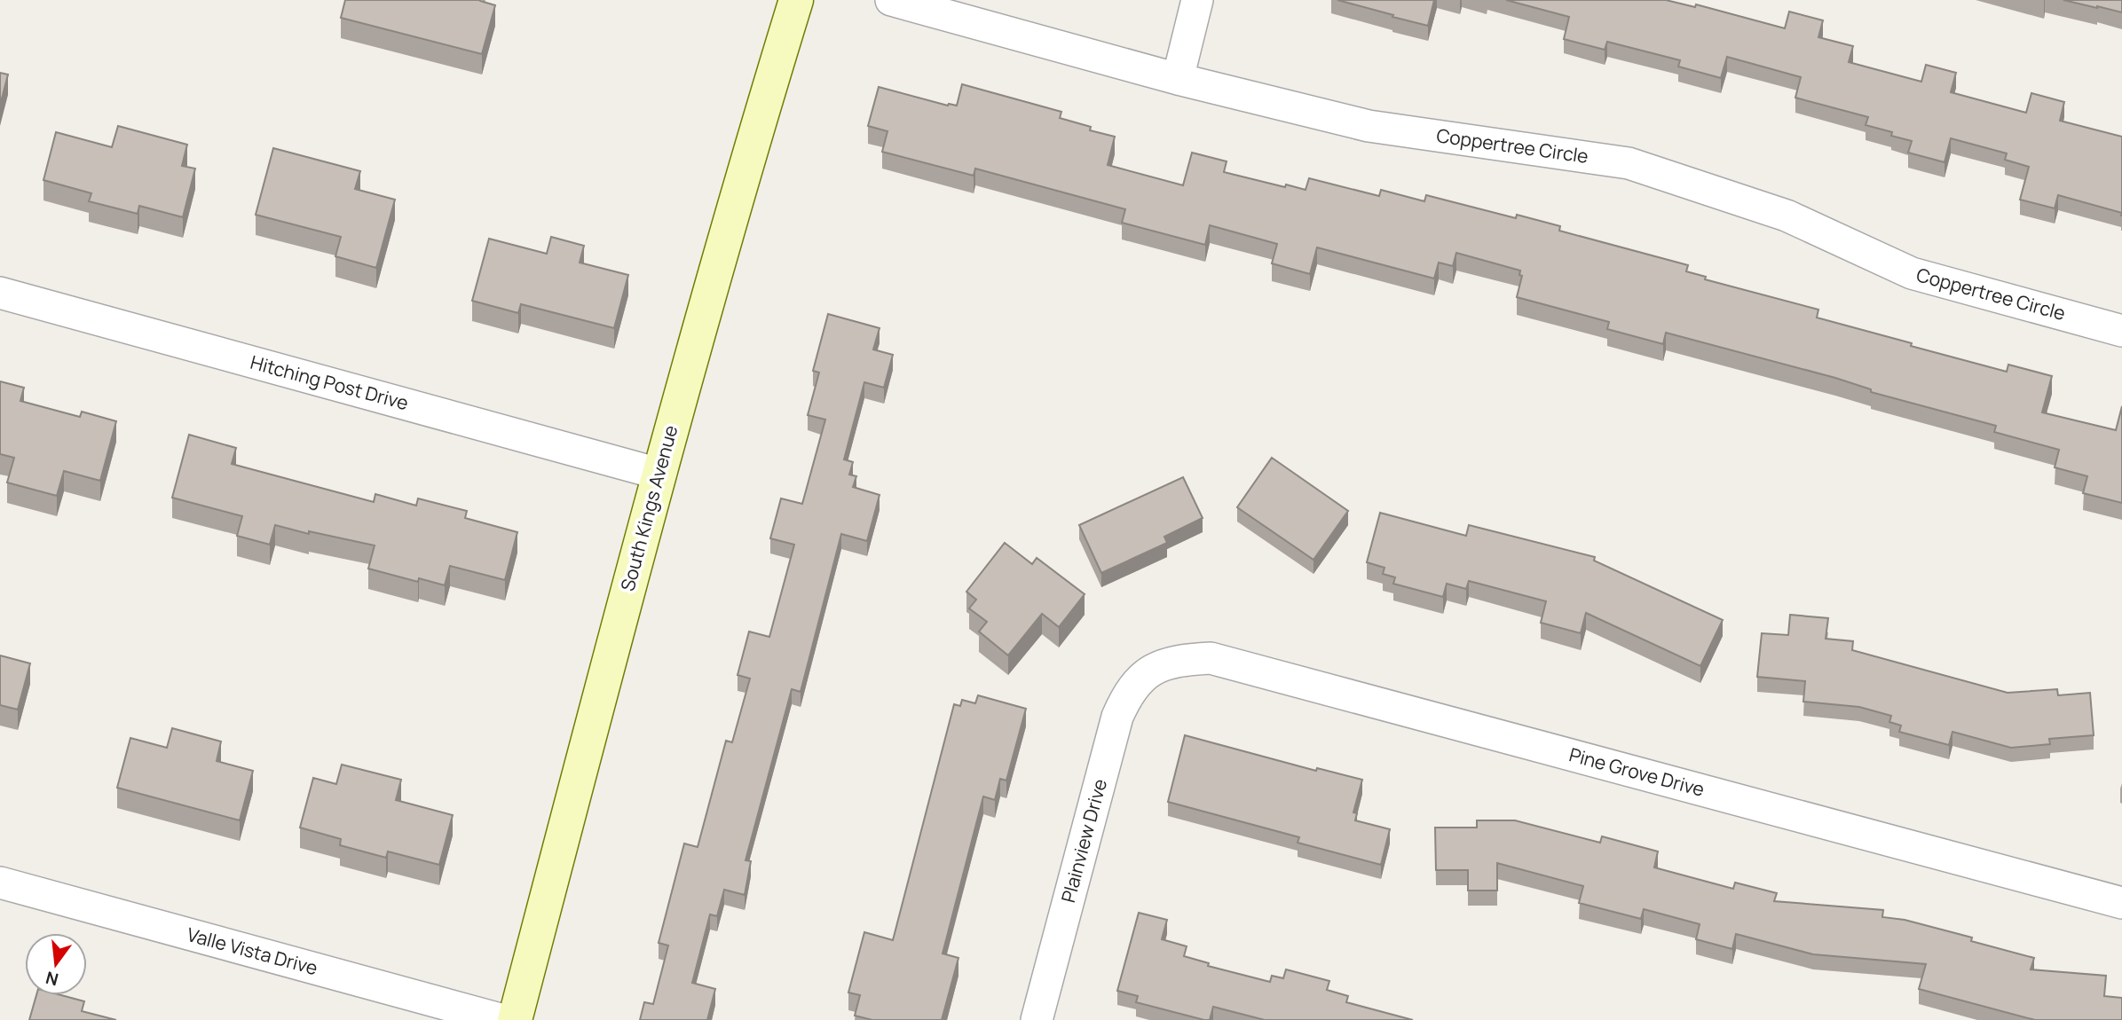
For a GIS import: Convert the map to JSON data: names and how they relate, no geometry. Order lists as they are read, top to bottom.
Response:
{
  "streets": {
    "street": [
      "Coppertree Circle",
      "Hitching Post Drive",
      "South Kings Avenue",
      "Pine Grove Drive",
      "Plainview Drive",
      "Valle Vista Drive"
    ]
  },
  "crossings": [
    ["Hitching Post Drive", "South Kings Avenue"],
    ["Pine Grove Drive", "Plainview Drive"]
  ],
  "north": "bottom"
}
